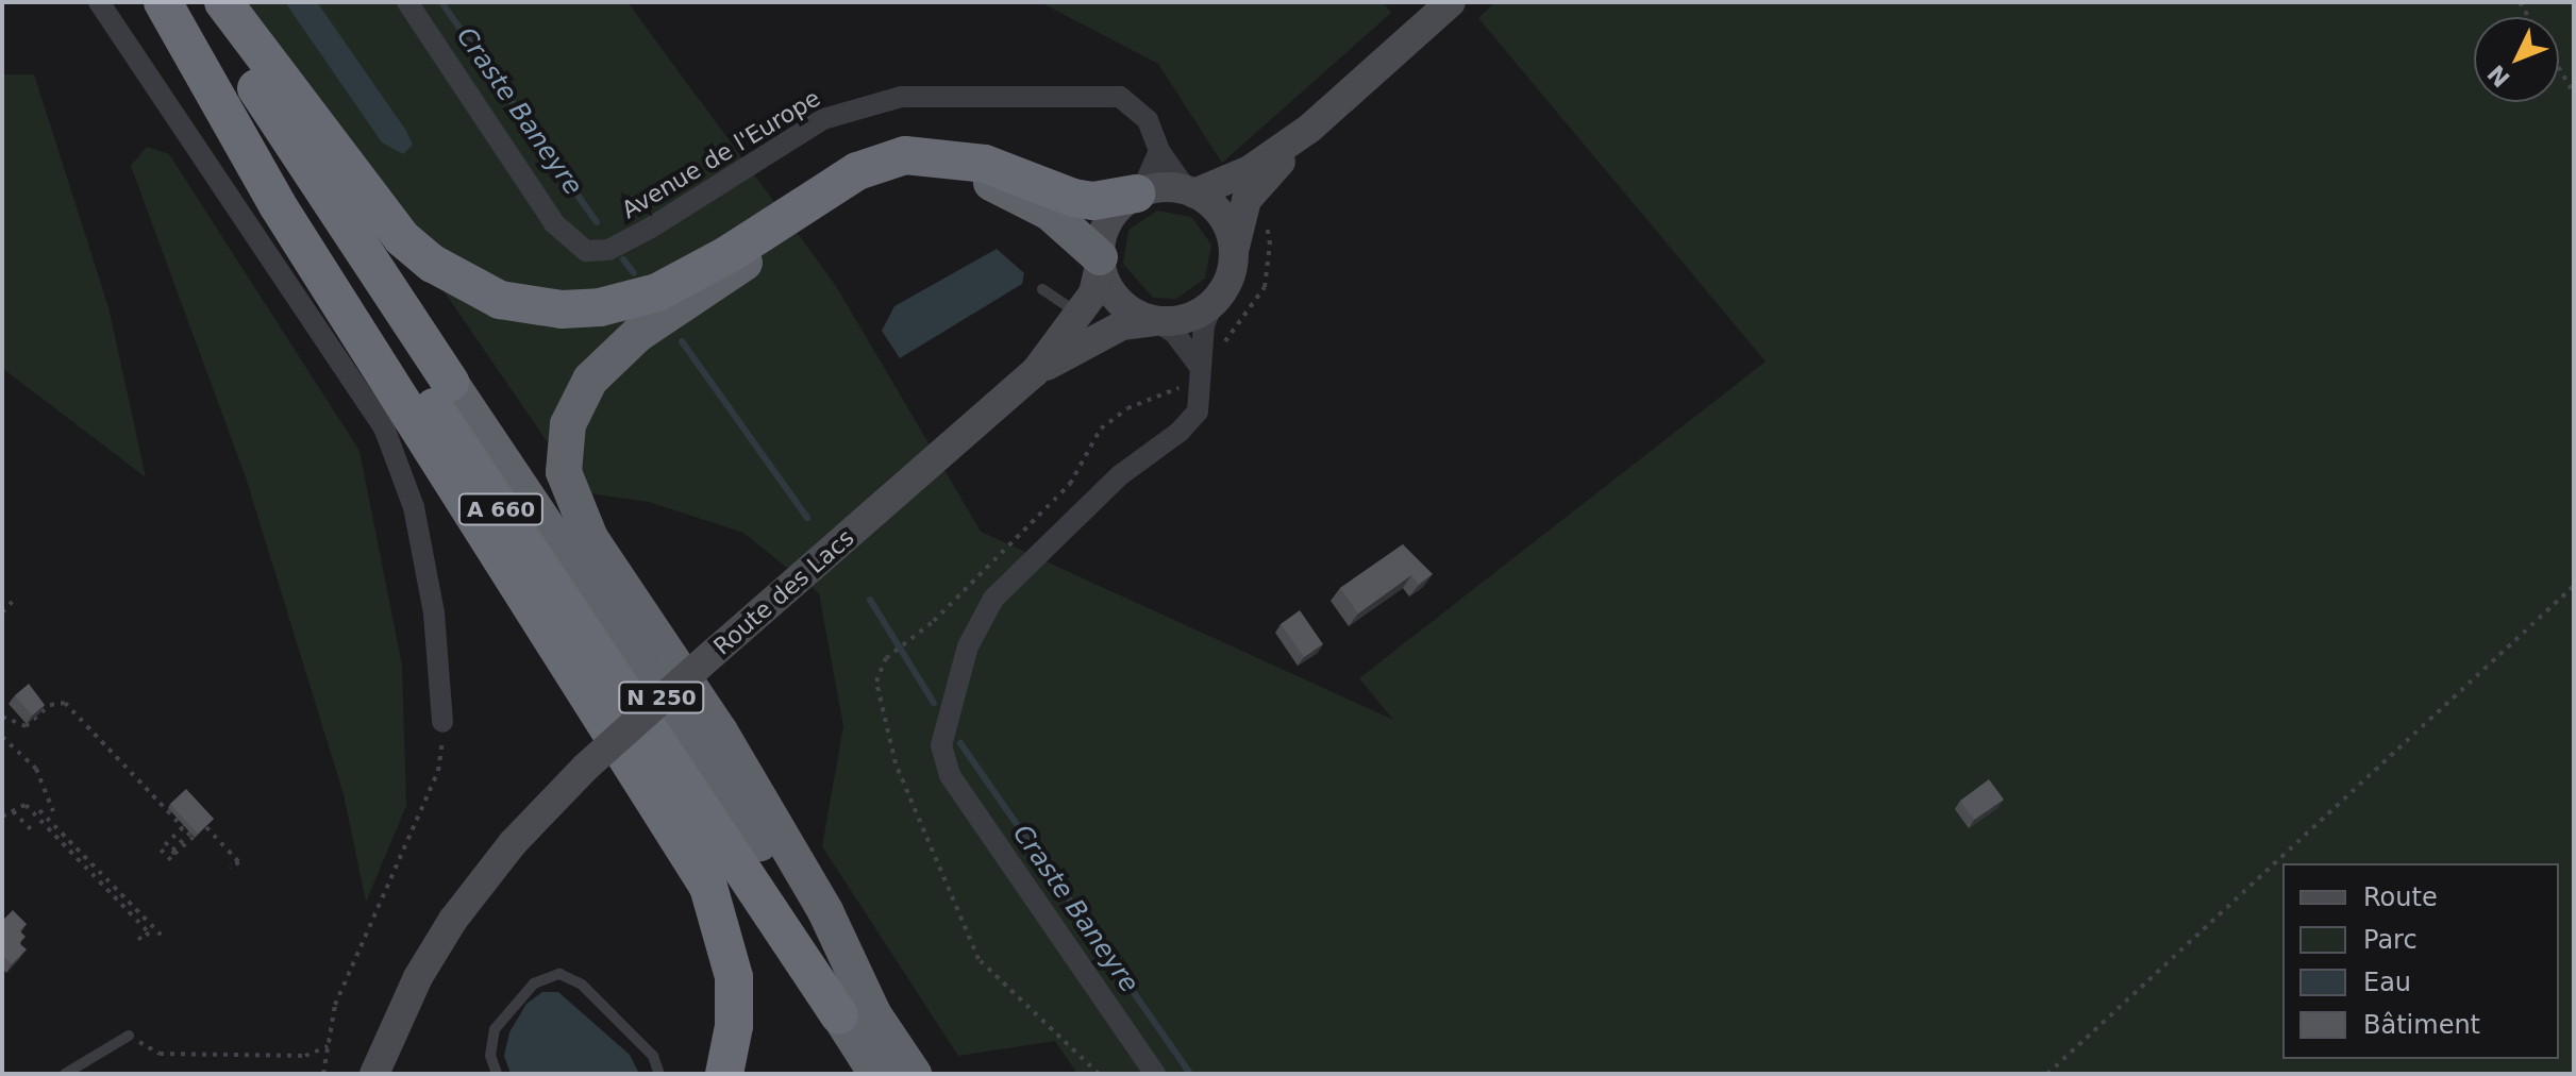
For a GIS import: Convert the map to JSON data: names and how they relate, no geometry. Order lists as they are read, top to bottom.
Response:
{
  "streets": {
    "highway": ["A 660", "N 250"],
    "main road": ["Route des Lacs"],
    "street": ["Avenue de l'Europe"]
  },
  "crossings": [
    ["Avenue de l'Europe", "Route des Lacs"],
    ["A 660", "N 250"]
  ],
  "water": ["Craste Baneyre"],
  "legend": [
    "Route",
    "Parc",
    "Eau",
    "Bâtiment"
  ],
  "north": "bottom left"
}
